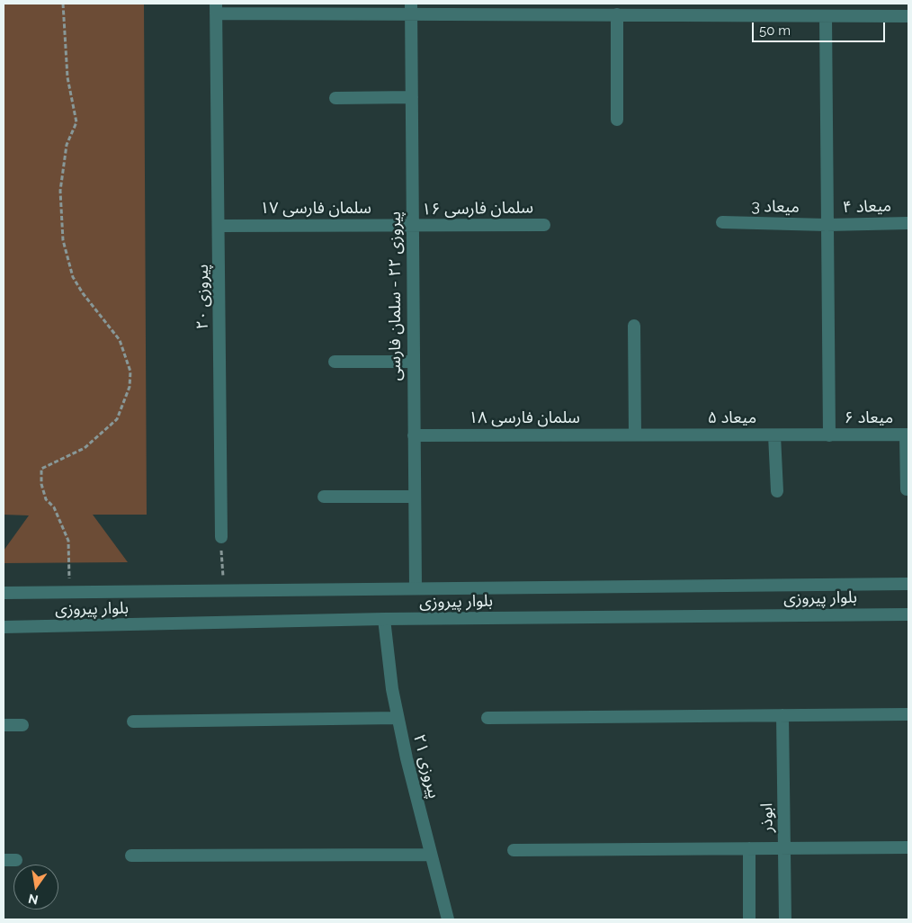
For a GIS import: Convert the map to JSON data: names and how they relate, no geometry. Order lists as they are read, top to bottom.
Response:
{
  "streets": {
    "street": [
      "میعاد 3",
      "میعاد ۴",
      "سلمان فارسی ۱۷",
      "سلمان فارسی ۱۶",
      "پیروزی ۲۲ - سلمان فارسی",
      "پیروزی ۲۰",
      "سلمان فارسی ۱۸",
      "میعاد ۵",
      "میعاد ۶",
      "بلوار پیروزی",
      "پیروزی ۲۱",
      "ابوذر"
    ]
  },
  "crossings": [
    ["میعاد 3", "میعاد ۴"],
    ["سلمان فارسی ۱۷", "سلمان فارسی ۱۶"],
    ["سلمان فارسی ۱۷", "پیروزی ۲۲ - سلمان فارسی"],
    ["سلمان فارسی ۱۷", "پیروزی ۲۰"],
    ["سلمان فارسی ۱۶", "پیروزی ۲۲ - سلمان فارسی"],
    ["پیروزی ۲۲ - سلمان فارسی", "سلمان فارسی ۱۸"],
    ["پیروزی ۲۲ - سلمان فارسی", "بلوار پیروزی"],
    ["سلمان فارسی ۱۸", "میعاد ۵"],
    ["میعاد ۵", "میعاد ۶"],
    ["بلوار پیروزی", "پیروزی ۲۱"]
  ],
  "scale_bar": "50 m",
  "north": "bottom"
}
